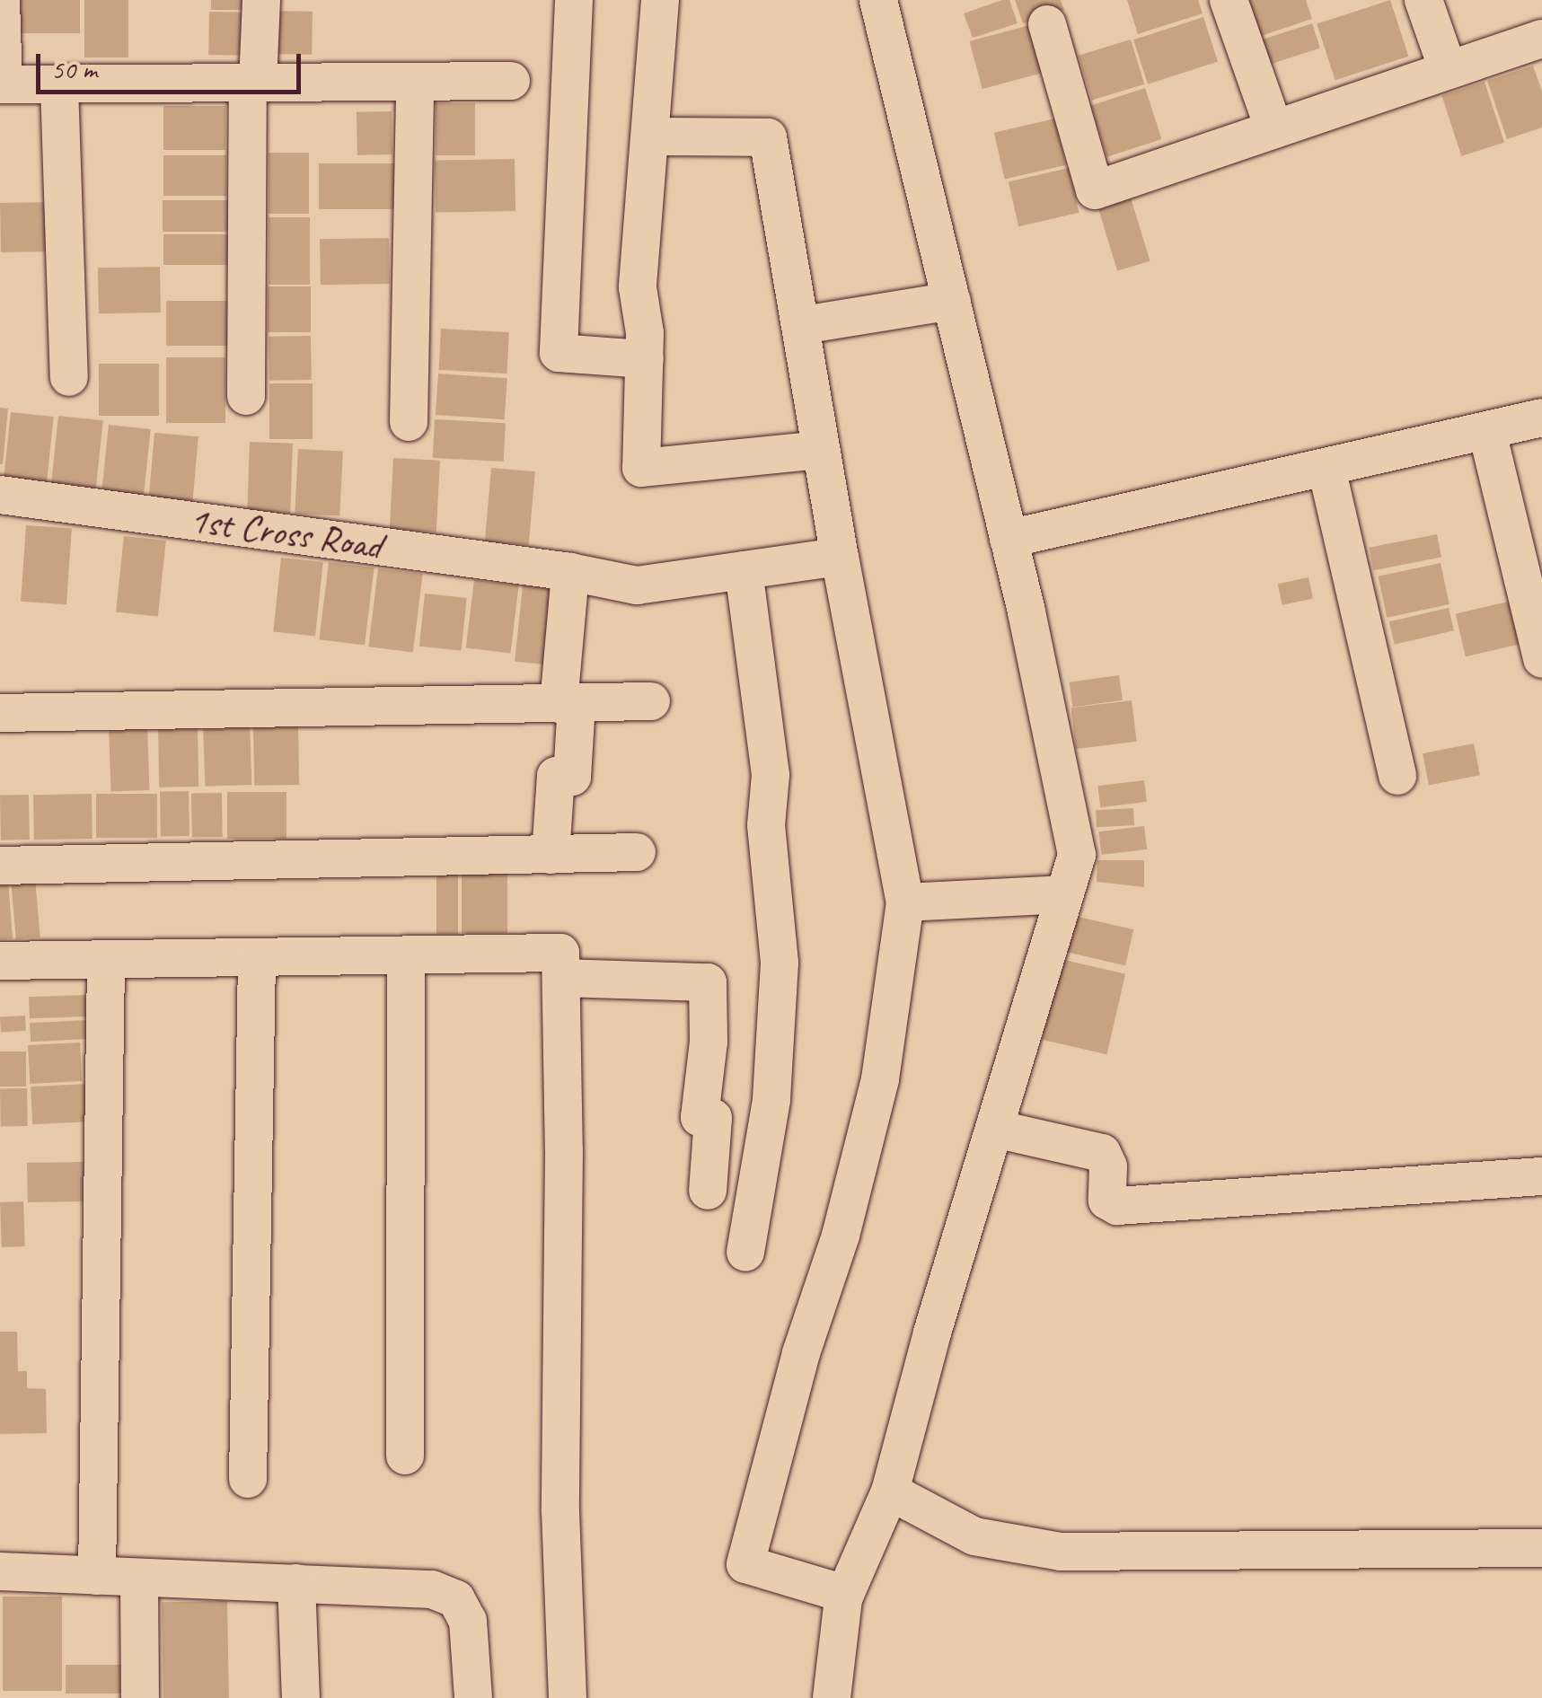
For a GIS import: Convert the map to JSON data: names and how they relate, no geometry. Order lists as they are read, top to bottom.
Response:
{
  "streets": {
    "street": ["1st Cross Road"]
  },
  "scale_bar": "50 m"
}
